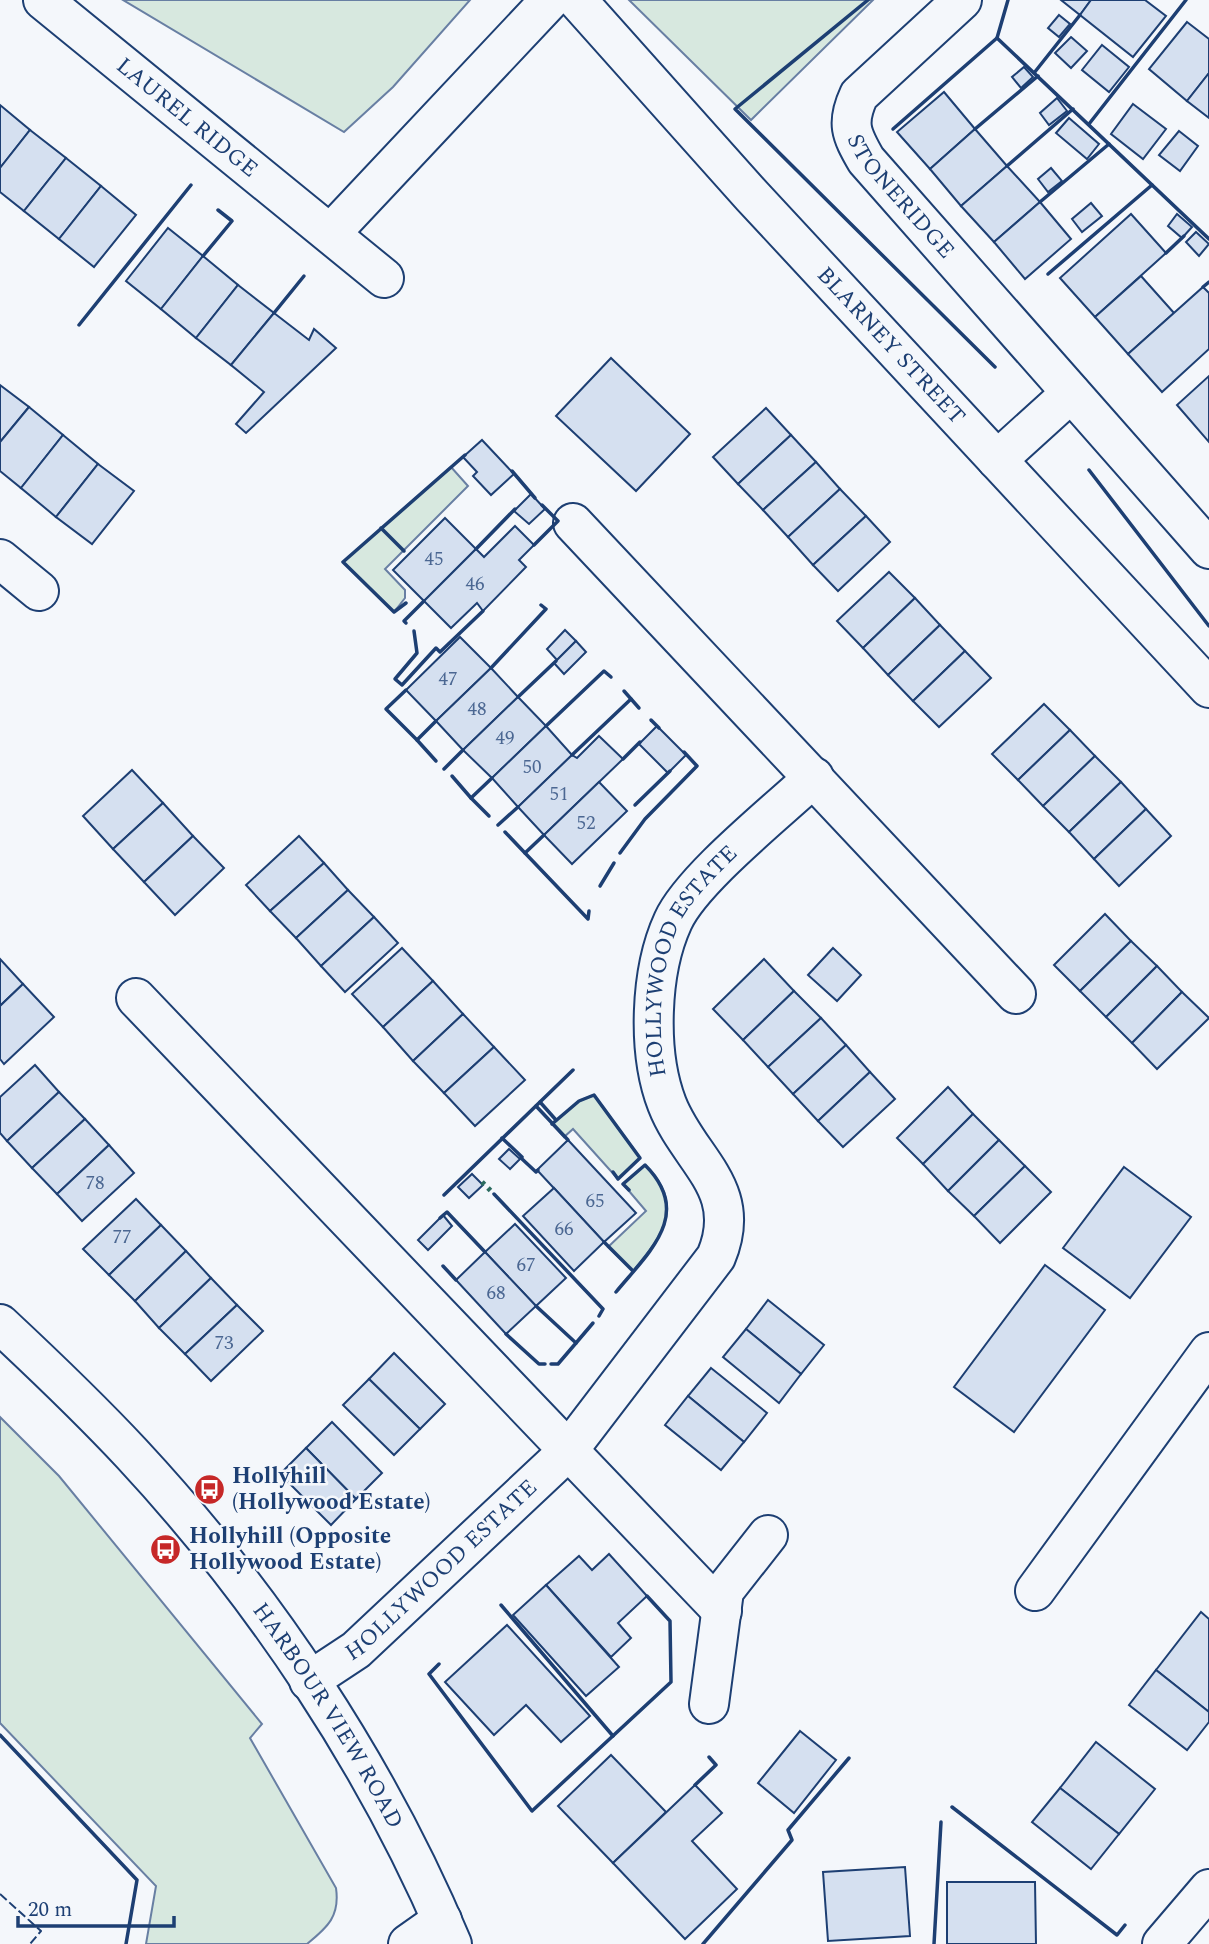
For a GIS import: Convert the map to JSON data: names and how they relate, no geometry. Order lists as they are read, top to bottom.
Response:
{
  "streets": {
    "street": [
      "LAUREL RIDGE",
      "STONERIDGE",
      "BLARNEY STREET",
      "HOLLYWOOD ESTATE",
      "HARBOUR VIEW ROAD"
    ]
  },
  "crossings": [
    ["HOLLYWOOD ESTATE", "HARBOUR VIEW ROAD"]
  ],
  "places": {
    "bus stop": ["Hollyhill (Hollywood Estate)", "Hollyhill (Opposite Hollywood Estate)"]
  },
  "house_numbers": [
    "45",
    "46",
    "47",
    "48",
    "49",
    "50",
    "51",
    "52",
    "78",
    "65",
    "66",
    "77",
    "67",
    "68",
    "73"
  ],
  "scale_bar": "20 m"
}
